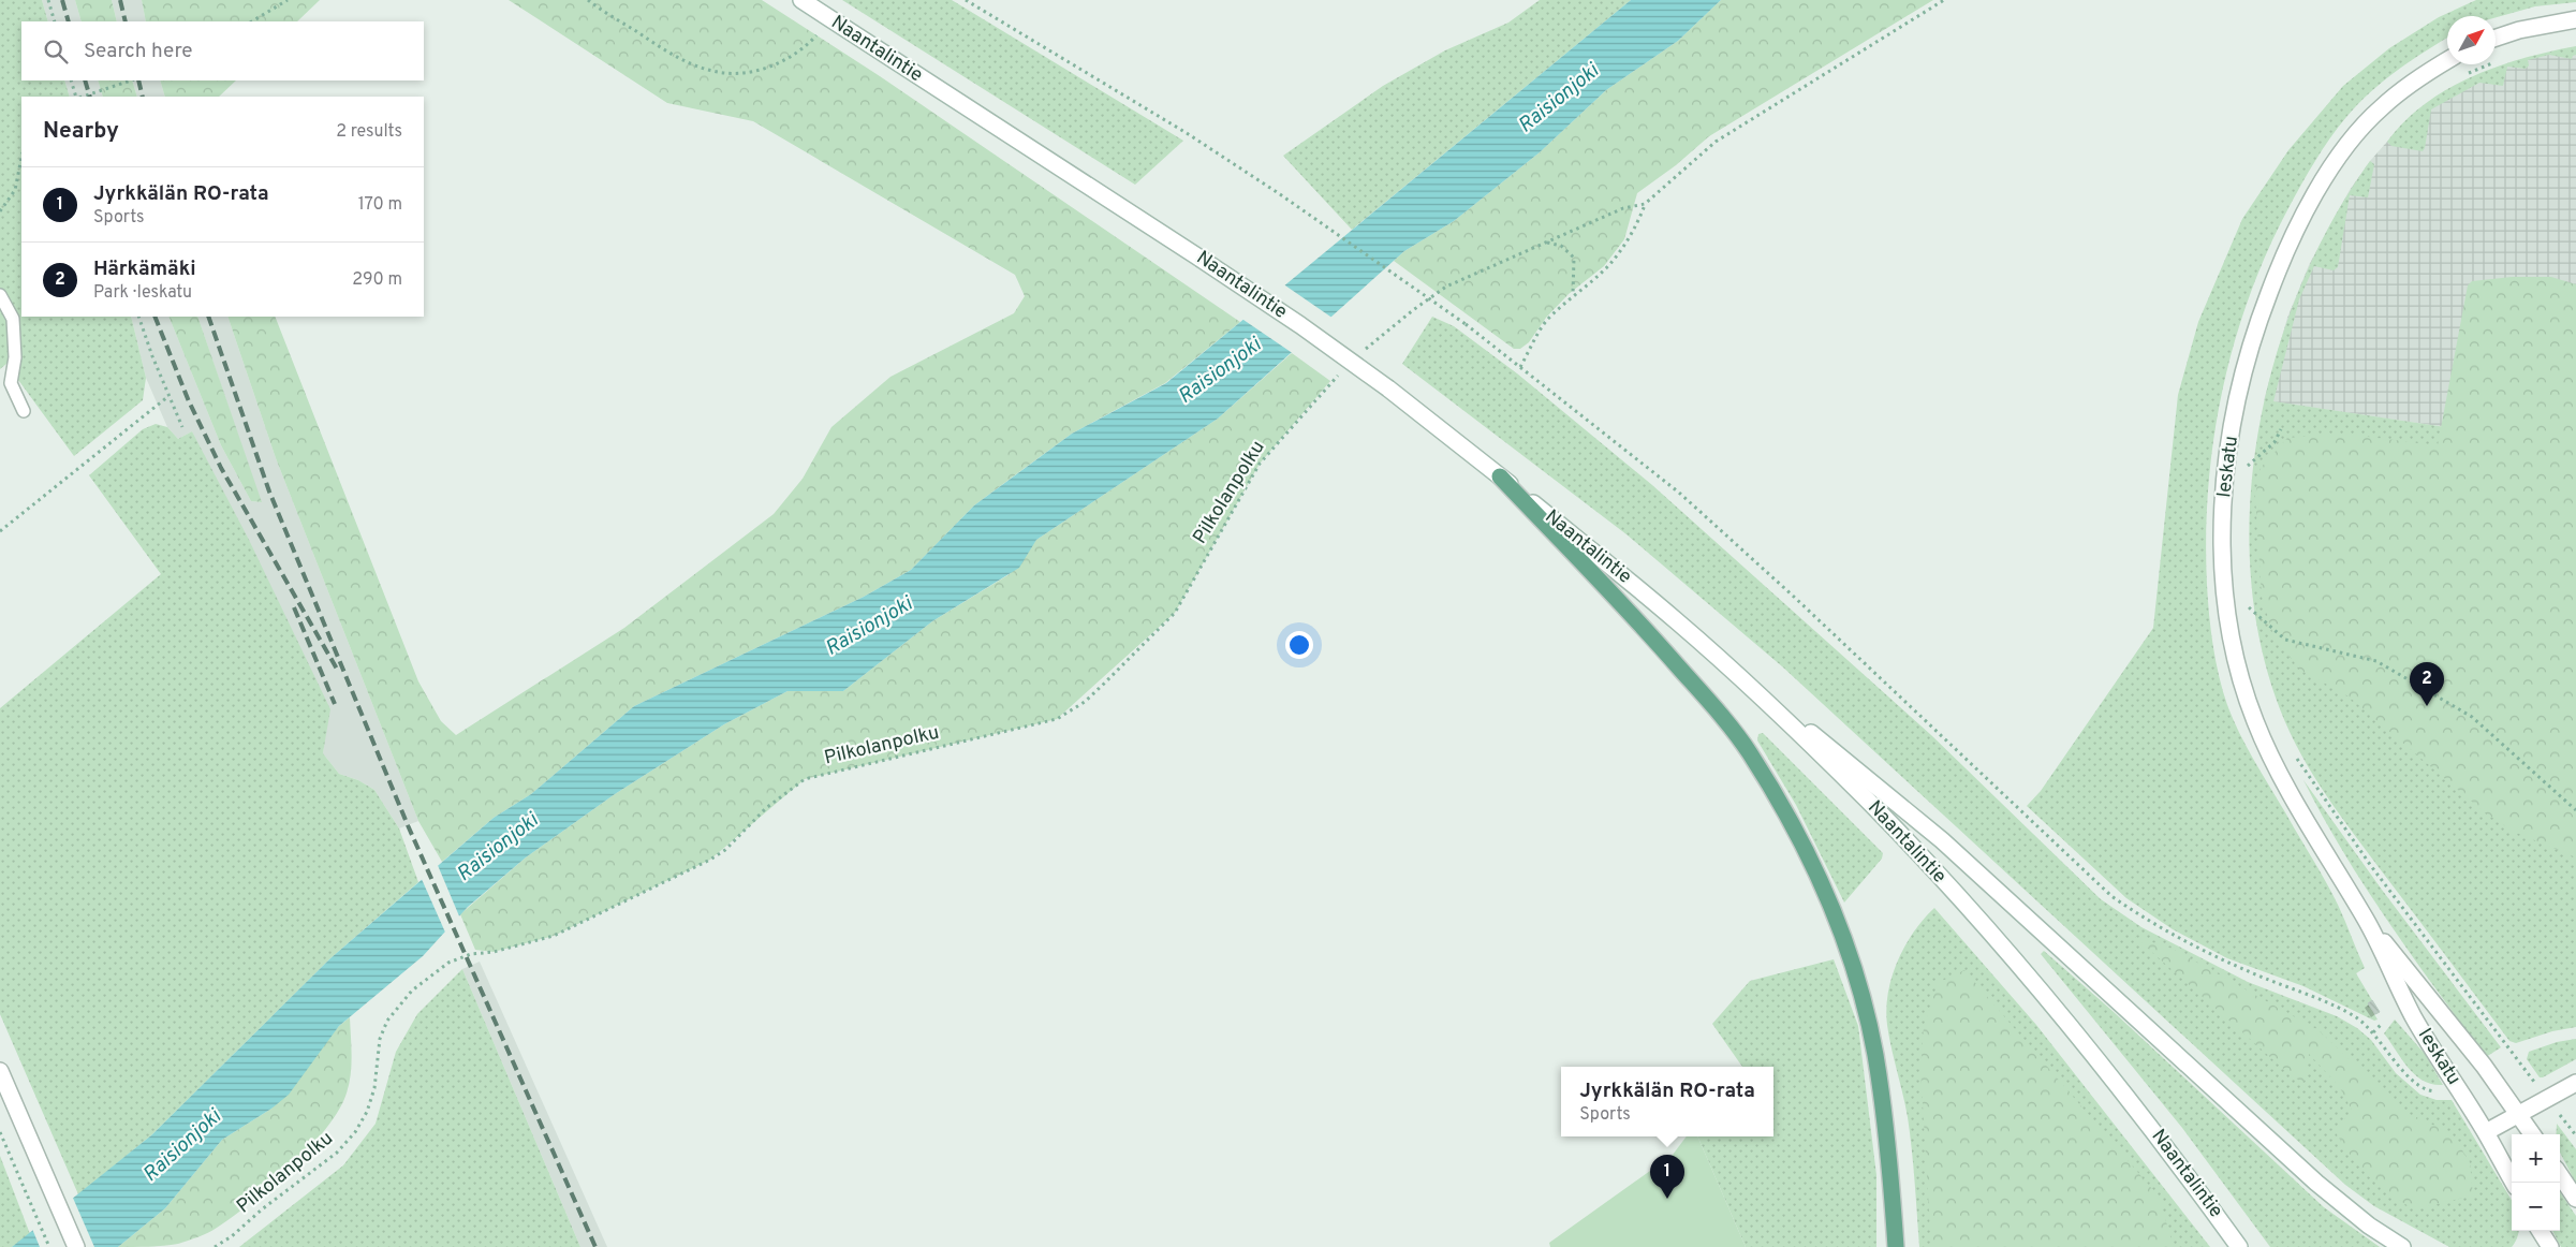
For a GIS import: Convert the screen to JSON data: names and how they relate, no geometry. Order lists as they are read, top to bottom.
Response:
{
  "streets": {
    "main road": ["Naantalintie", "Ieskatu"],
    "path": ["Pilkolanpolku"]
  },
  "water": ["Raisionjoki"],
  "north": "top right",
  "page": {
    "search": "Search here",
    "heading": ["Nearby", "2 results"],
    "list": [
      {
        "mark": "1",
        "name": "Jyrkkälän RO-rata",
        "note": "Sports",
        "value": "170 m"
      },
      {
        "mark": "2",
        "name": "Härkämäki",
        "note": "Park · Ieskatu",
        "value": "290 m"
      }
    ],
    "pins": ["2", "1"],
    "popup": ["Jyrkkälän RO-rata", "Sports"],
    "map_buttons": ["+", "−"]
  }
}
